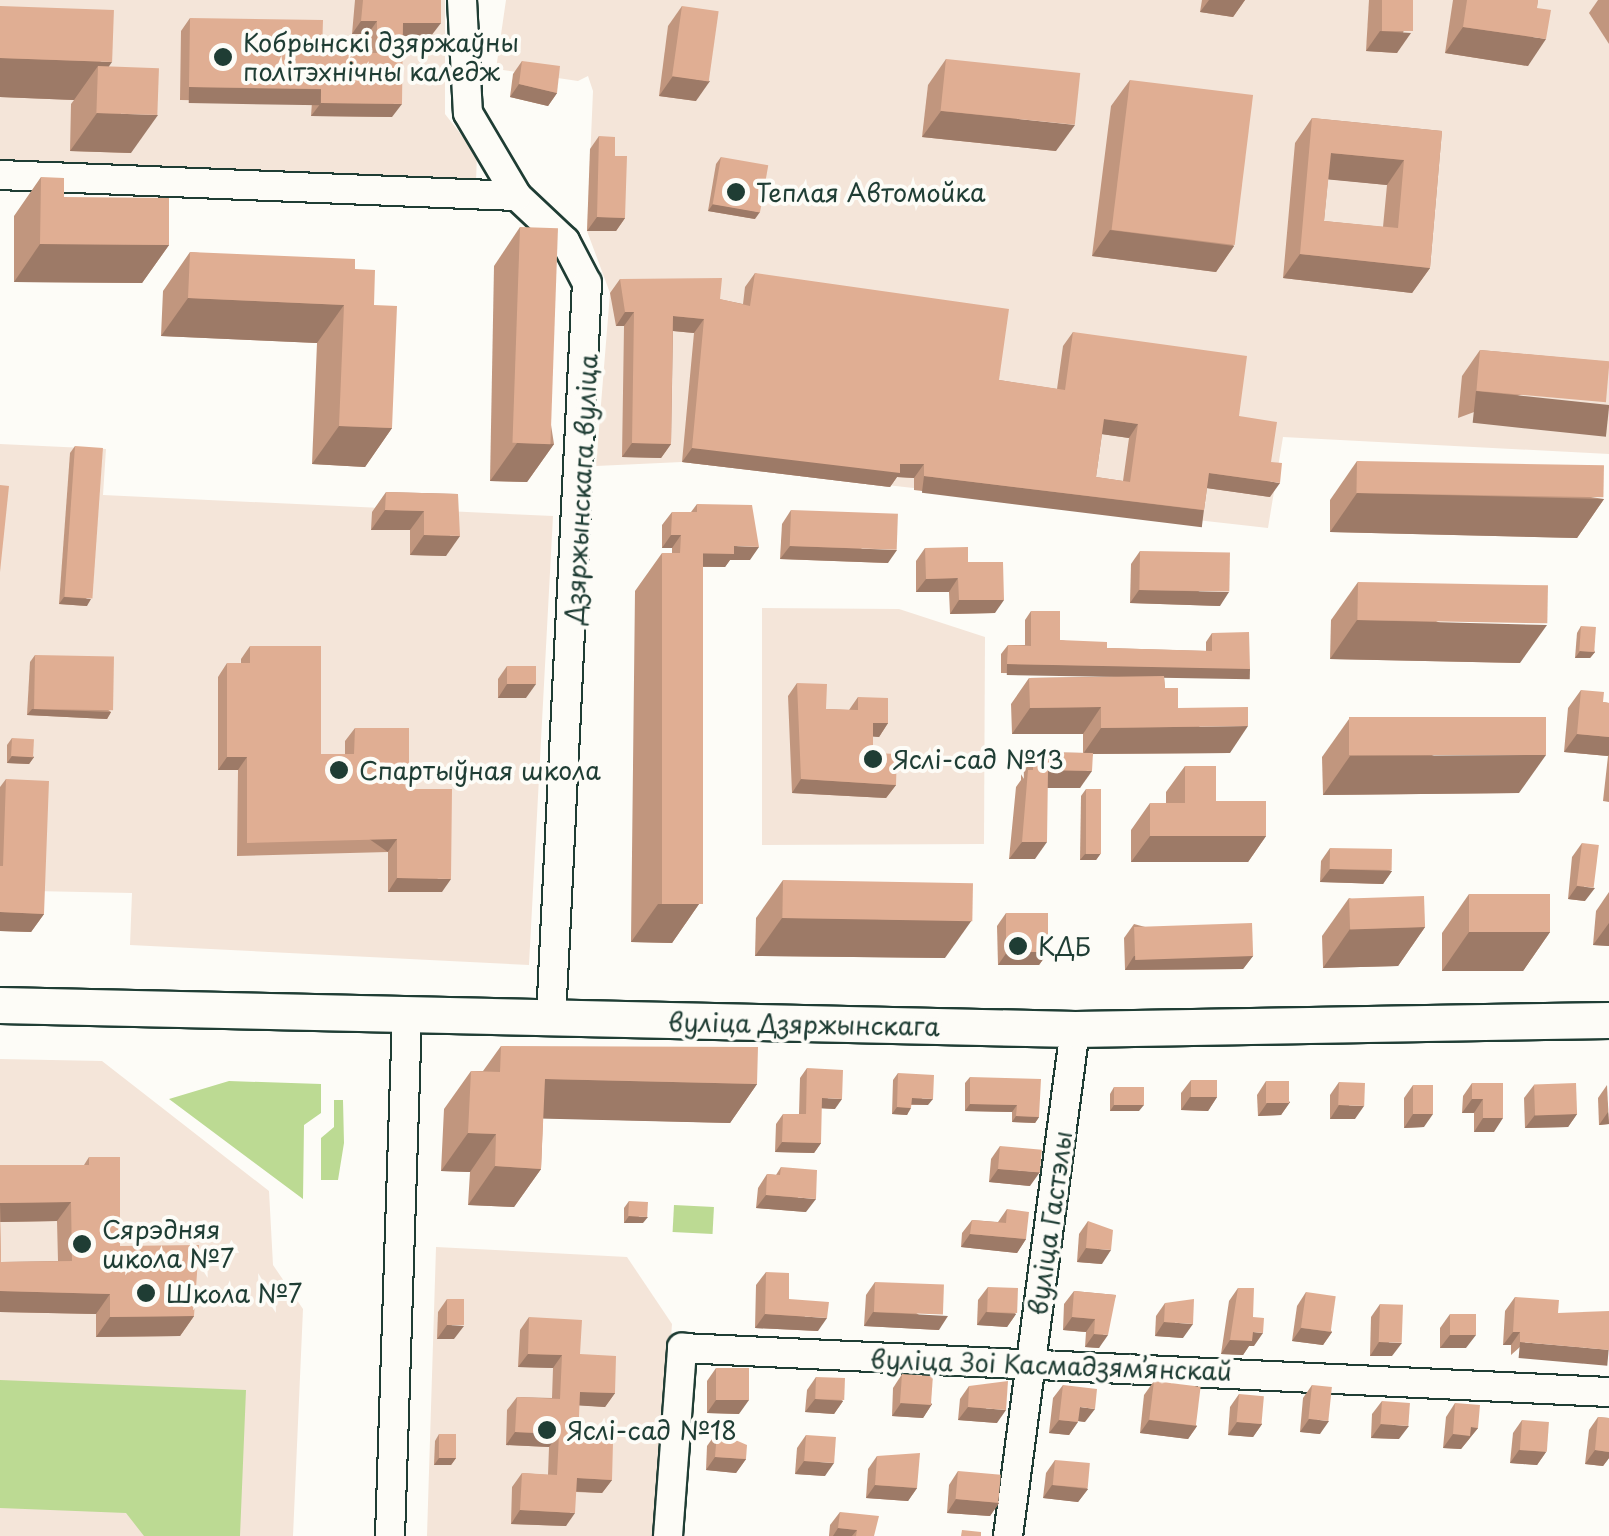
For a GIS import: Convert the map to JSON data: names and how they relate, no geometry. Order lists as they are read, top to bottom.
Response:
{
  "streets": {
    "main road": ["вуліца Дзяржынскага"],
    "street": ["Дзяржынскага вуліца", "вуліца Гастэлы", "вуліца Зоі Касмадзямʼянскай"]
  },
  "crossings": [
    ["Дзяржынскага вуліца", "вуліца Дзяржынскага"],
    ["вуліца Дзяржынскага", "вуліца Гастэлы"],
    ["вуліца Гастэлы", "вуліца Зоі Касмадзямʼянскай"]
  ],
  "places": [
    "Кобрынскі дзяржаўны політэхнічны каледж",
    "Теплая Автомойка",
    "Яслі-сад №13",
    "Спартыўная школа",
    "КДБ",
    "Сярэдняя школа №7",
    "Школа №7",
    "Яслі-сад №18"
  ]
}
